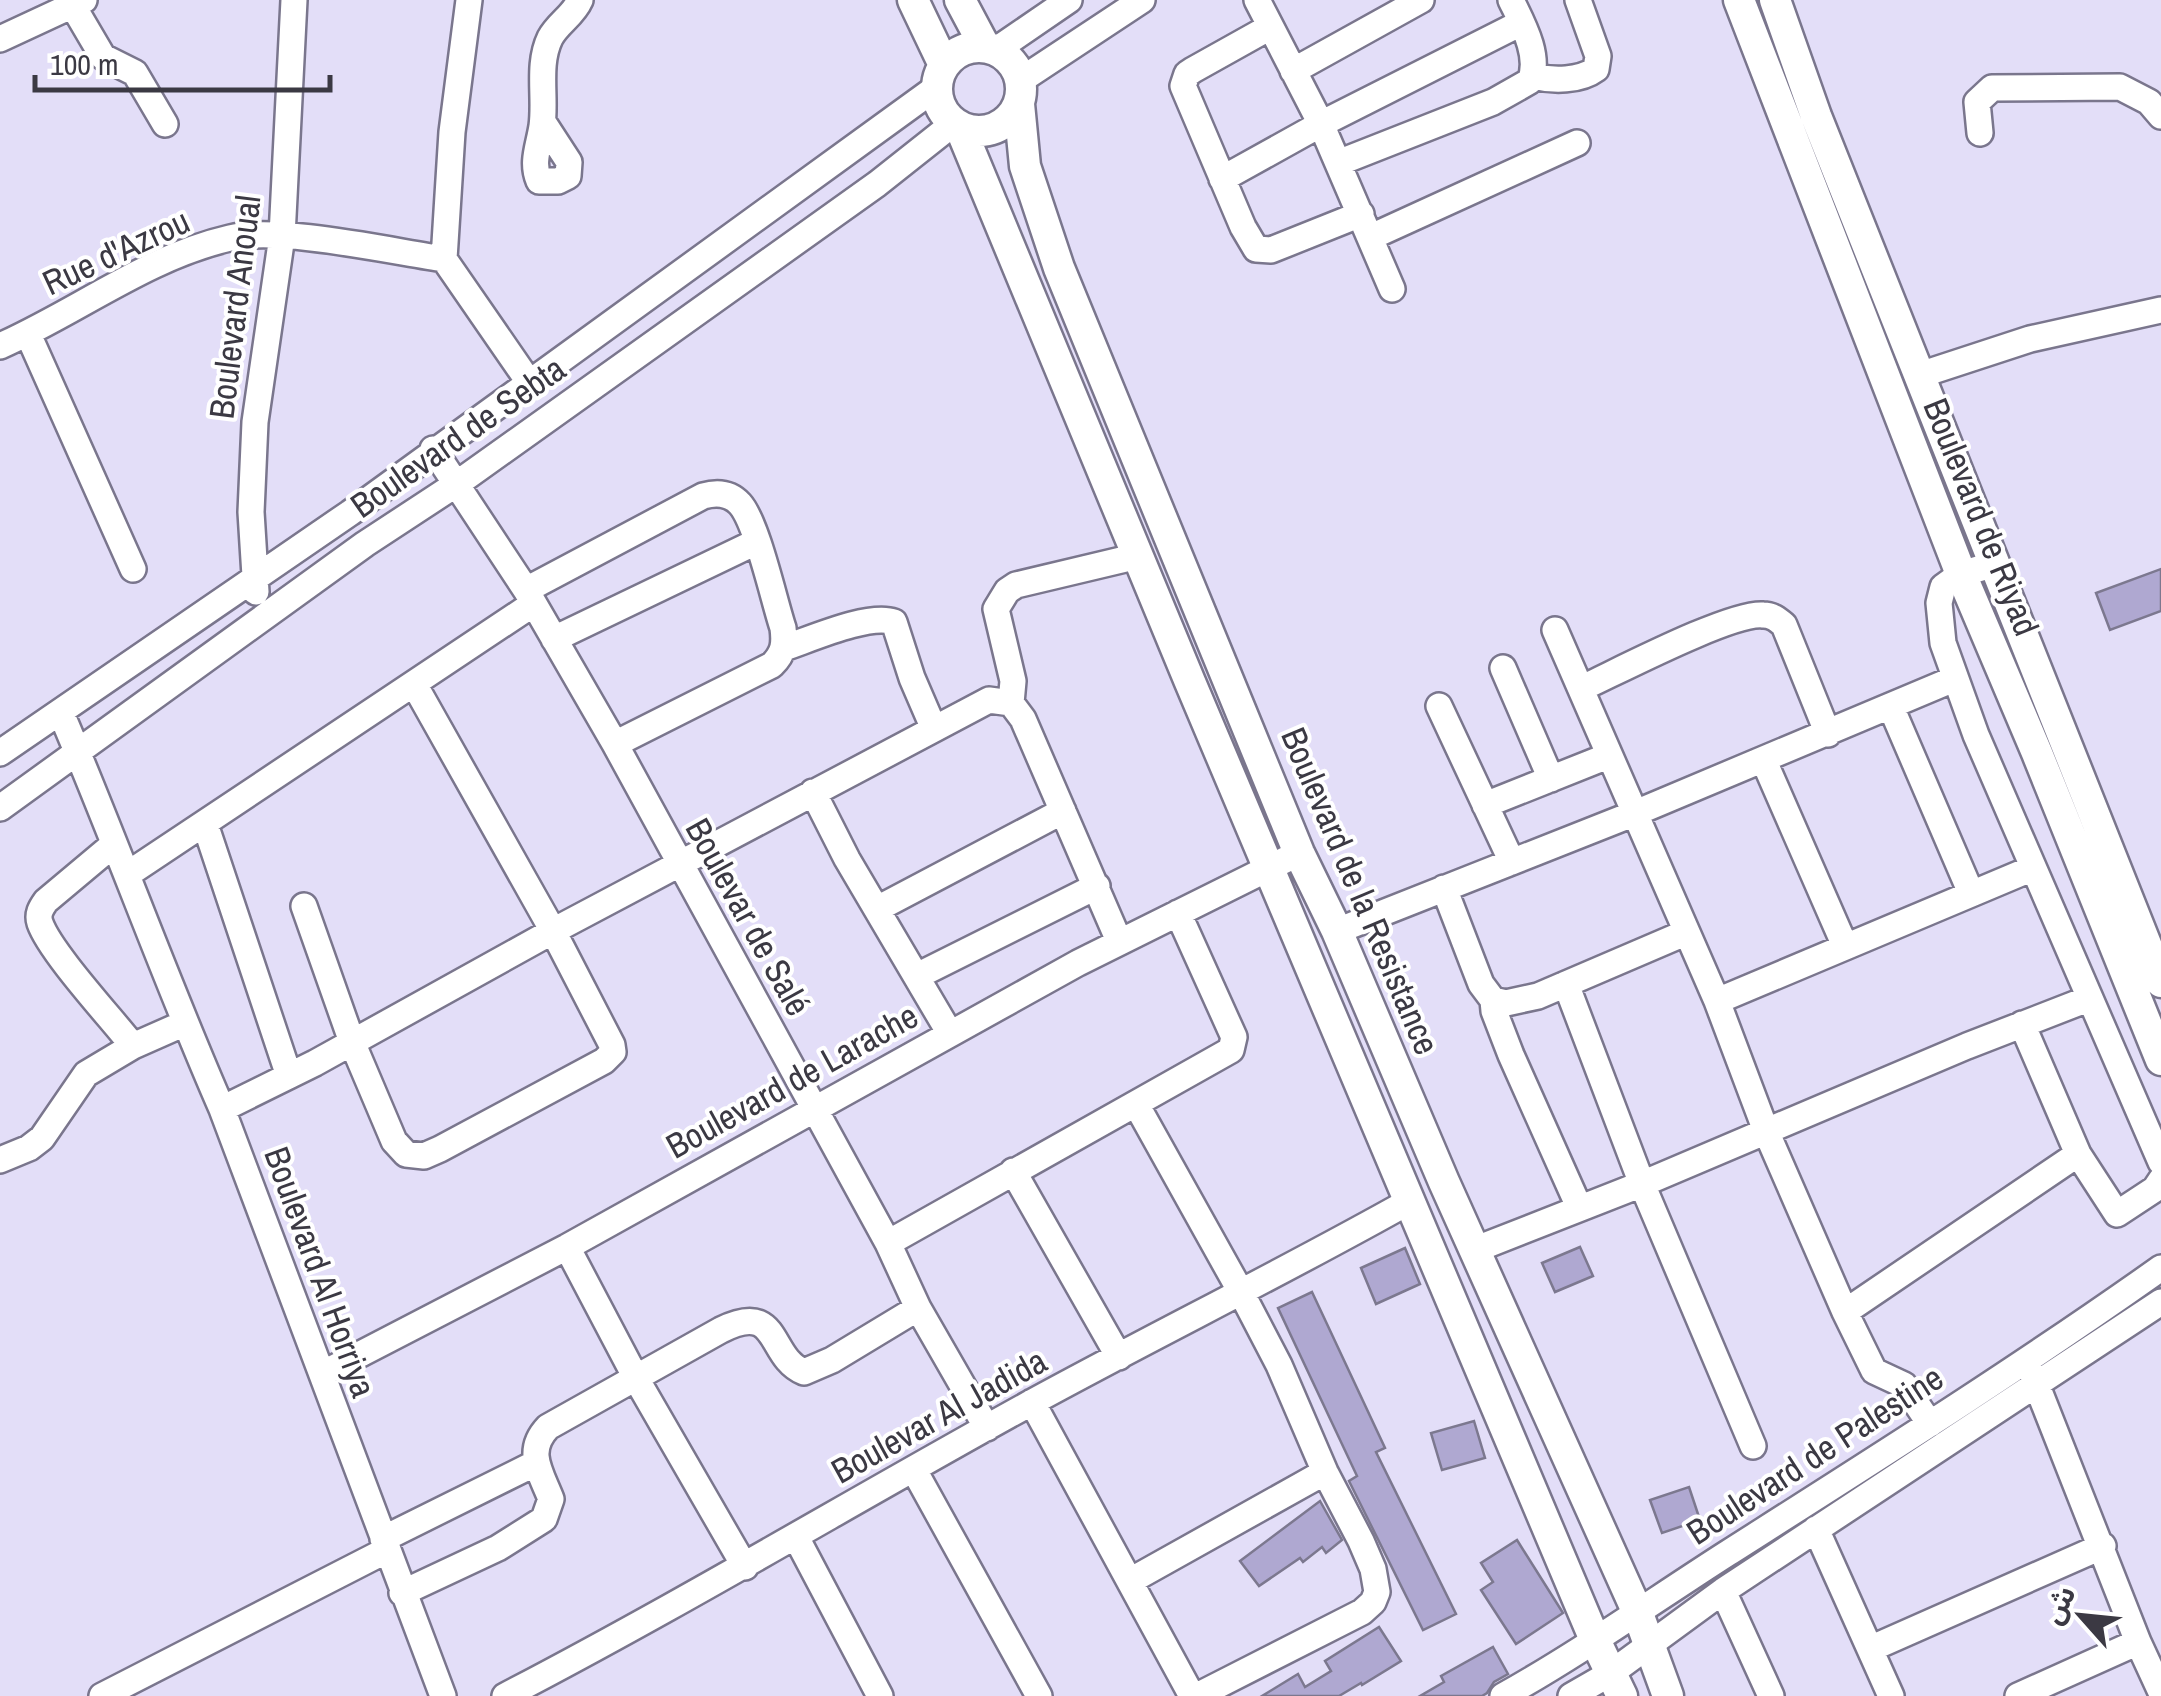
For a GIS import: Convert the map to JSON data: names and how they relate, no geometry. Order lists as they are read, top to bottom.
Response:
{
  "streets": {
    "main road": ["Boulevard de Riyad", "Boulevard de la Resistance"],
    "street": [
      "Rue d'Azrou",
      "Boulevard Anoual",
      "Boulevard de Sebta",
      "Boulevar de Salé",
      "Boulevard de Larache",
      "Boulevard Al Horriya",
      "Boulevar Al Jadida",
      "Boulevard de Palestine"
    ]
  },
  "crossings": [
    ["Rue d'Azrou", "Boulevard Anoual"],
    ["Boulevard Anoual", "Boulevard de Sebta"],
    ["Boulevard de Sebta", "Boulevard de la Resistance"],
    ["Boulevard de Sebta", "Boulevar de Salé"],
    ["Boulevard de Sebta", "Boulevard Al Horriya"],
    ["Boulevard de la Resistance", "Boulevard de Larache"],
    ["Boulevard de la Resistance", "Boulevard de Palestine"],
    ["Boulevar de Salé", "Boulevard de Larache"],
    ["Boulevar de Salé", "Boulevar Al Jadida"],
    ["Boulevard de Larache", "Boulevard Al Horriya"]
  ],
  "scale_bar": "100 m",
  "north": "top left"
}
